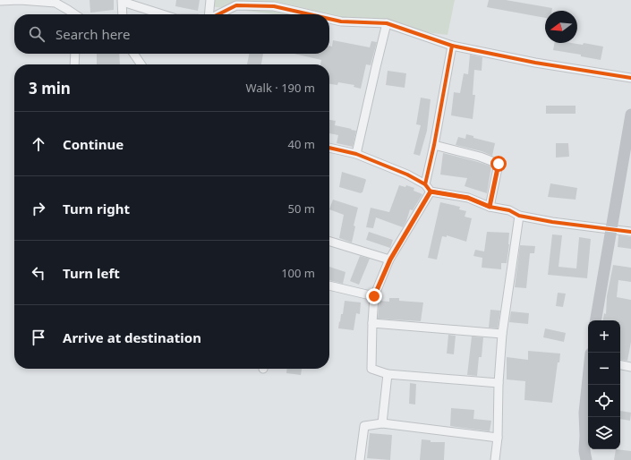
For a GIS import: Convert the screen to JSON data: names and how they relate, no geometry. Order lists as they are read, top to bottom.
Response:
{
  "north": "left",
  "page": {
    "search": "Search here",
    "heading": ["3 min", "Walk · 190 m"],
    "list": [
      ["Continue", "40 m"],
      ["Turn right", "50 m"],
      ["Turn left", "100 m"],
      "Arrive at destination"
    ],
    "map_buttons": ["+", "−"]
  }
}
